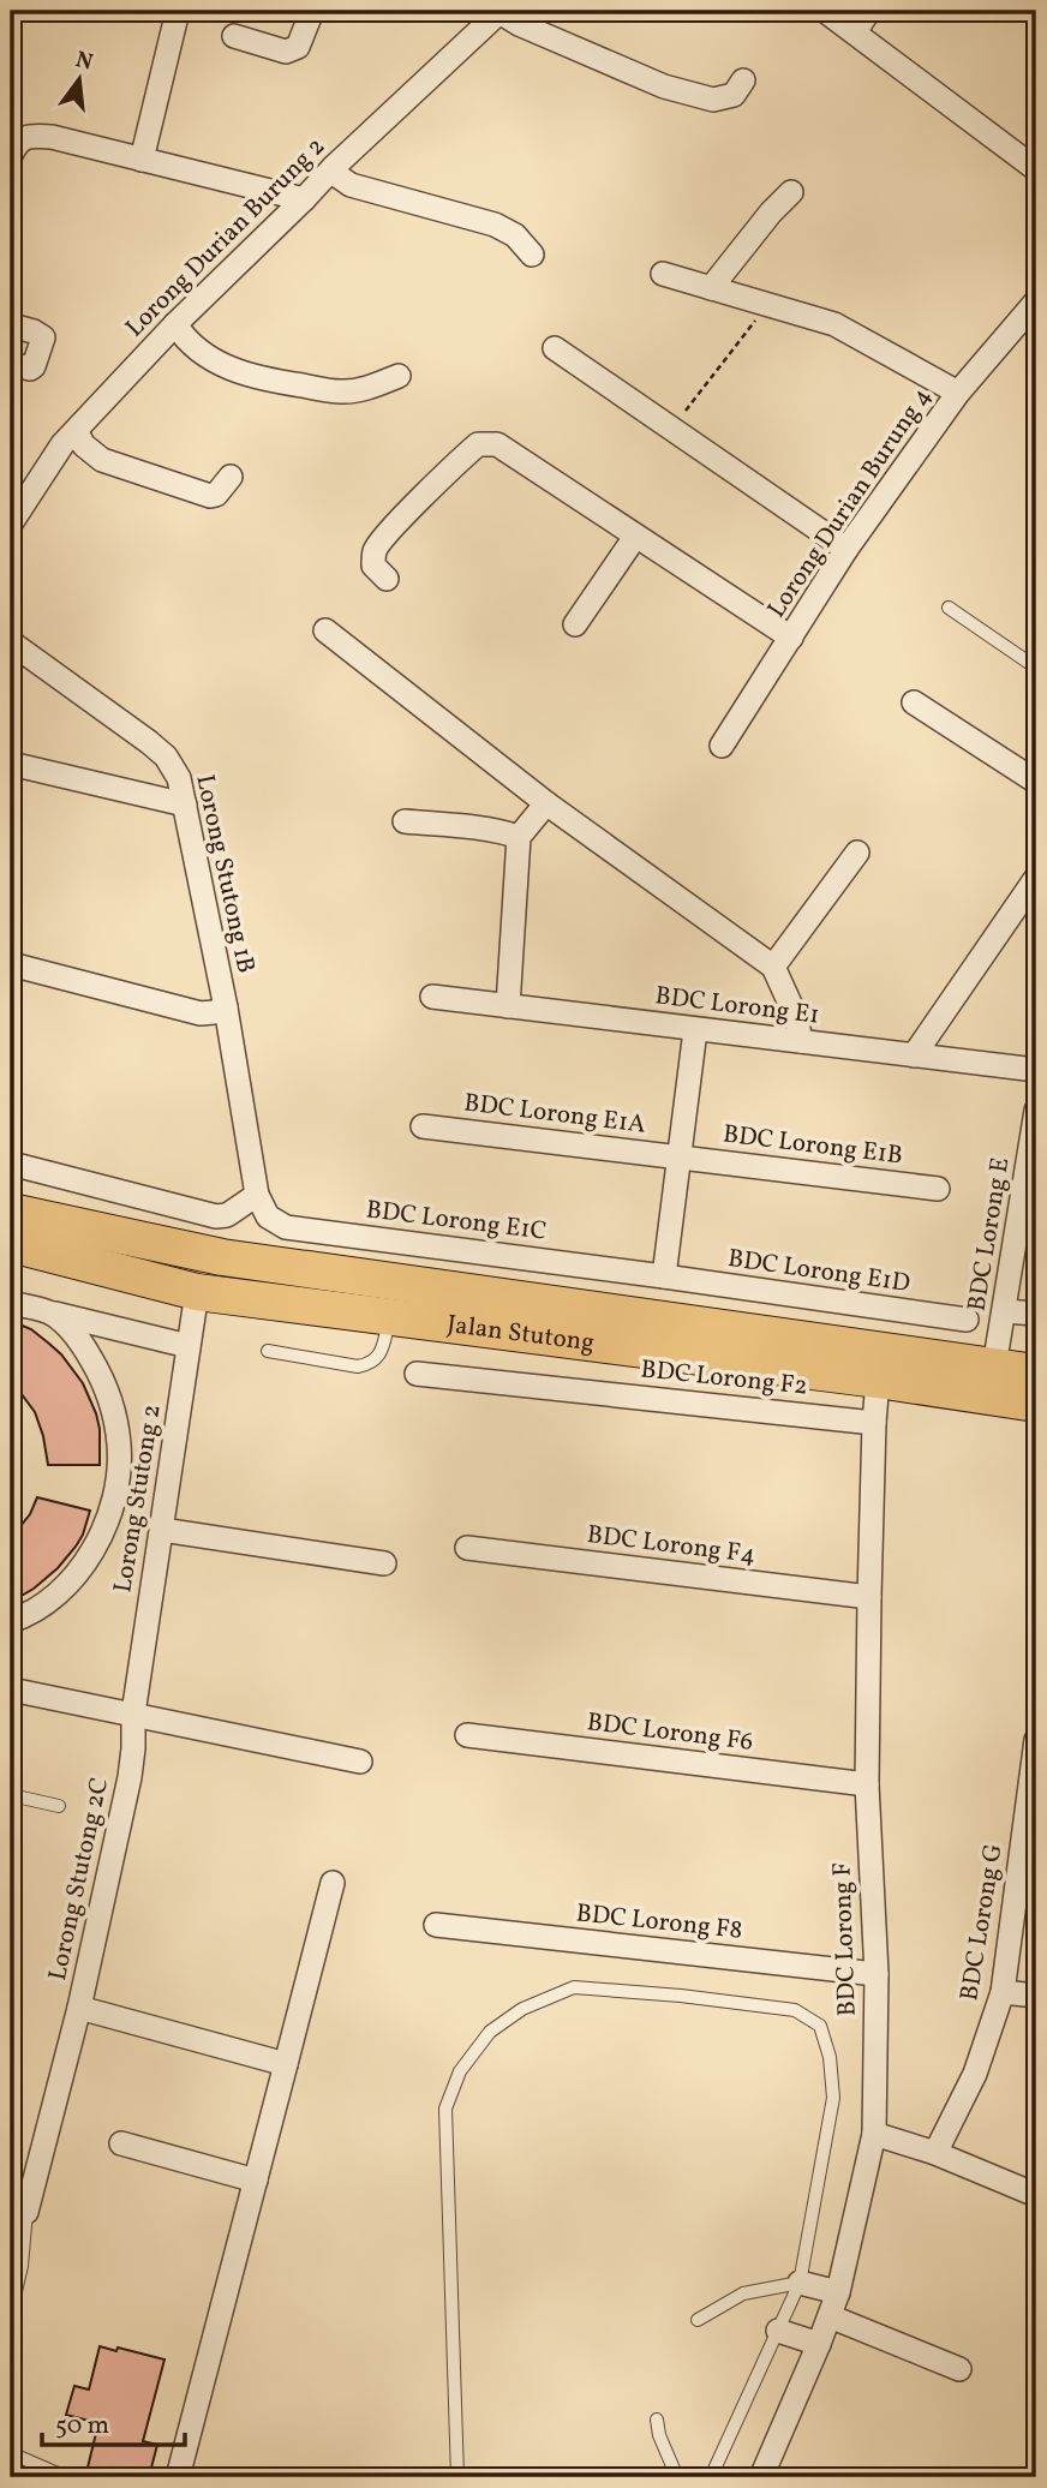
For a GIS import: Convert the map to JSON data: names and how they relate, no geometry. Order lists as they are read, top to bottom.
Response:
{
  "streets": {
    "main road": ["Jalan Stutong"],
    "street": [
      "Lorong Durian Burung 2",
      "Lorong Durian Burung 4",
      "Lorong Stutong 1B",
      "BDC Lorong E1",
      "BDC Lorong E1A",
      "BDC Lorong E1B",
      "BDC Lorong E1C",
      "BDC Lorong E",
      "BDC Lorong E1D",
      "BDC Lorong F2",
      "Lorong Stutong 2",
      "BDC Lorong F4",
      "BDC Lorong F6",
      "Lorong Stutong 2C",
      "BDC Lorong F8",
      "BDC Lorong G",
      "BDC Lorong F"
    ]
  },
  "crossings": [
    ["Lorong Stutong 1B", "BDC Lorong E1C"],
    ["BDC Lorong E1A", "BDC Lorong E1B"],
    ["BDC Lorong E1C", "BDC Lorong E1D"],
    ["BDC Lorong E", "Jalan Stutong"],
    ["Jalan Stutong", "Lorong Stutong 2"],
    ["Jalan Stutong", "BDC Lorong F"],
    ["BDC Lorong F2", "BDC Lorong F"],
    ["Lorong Stutong 2", "Lorong Stutong 2C"],
    ["BDC Lorong F4", "BDC Lorong F"],
    ["BDC Lorong F6", "BDC Lorong F"],
    ["BDC Lorong F8", "BDC Lorong F"]
  ],
  "scale_bar": "50 m",
  "north": "top"
}
